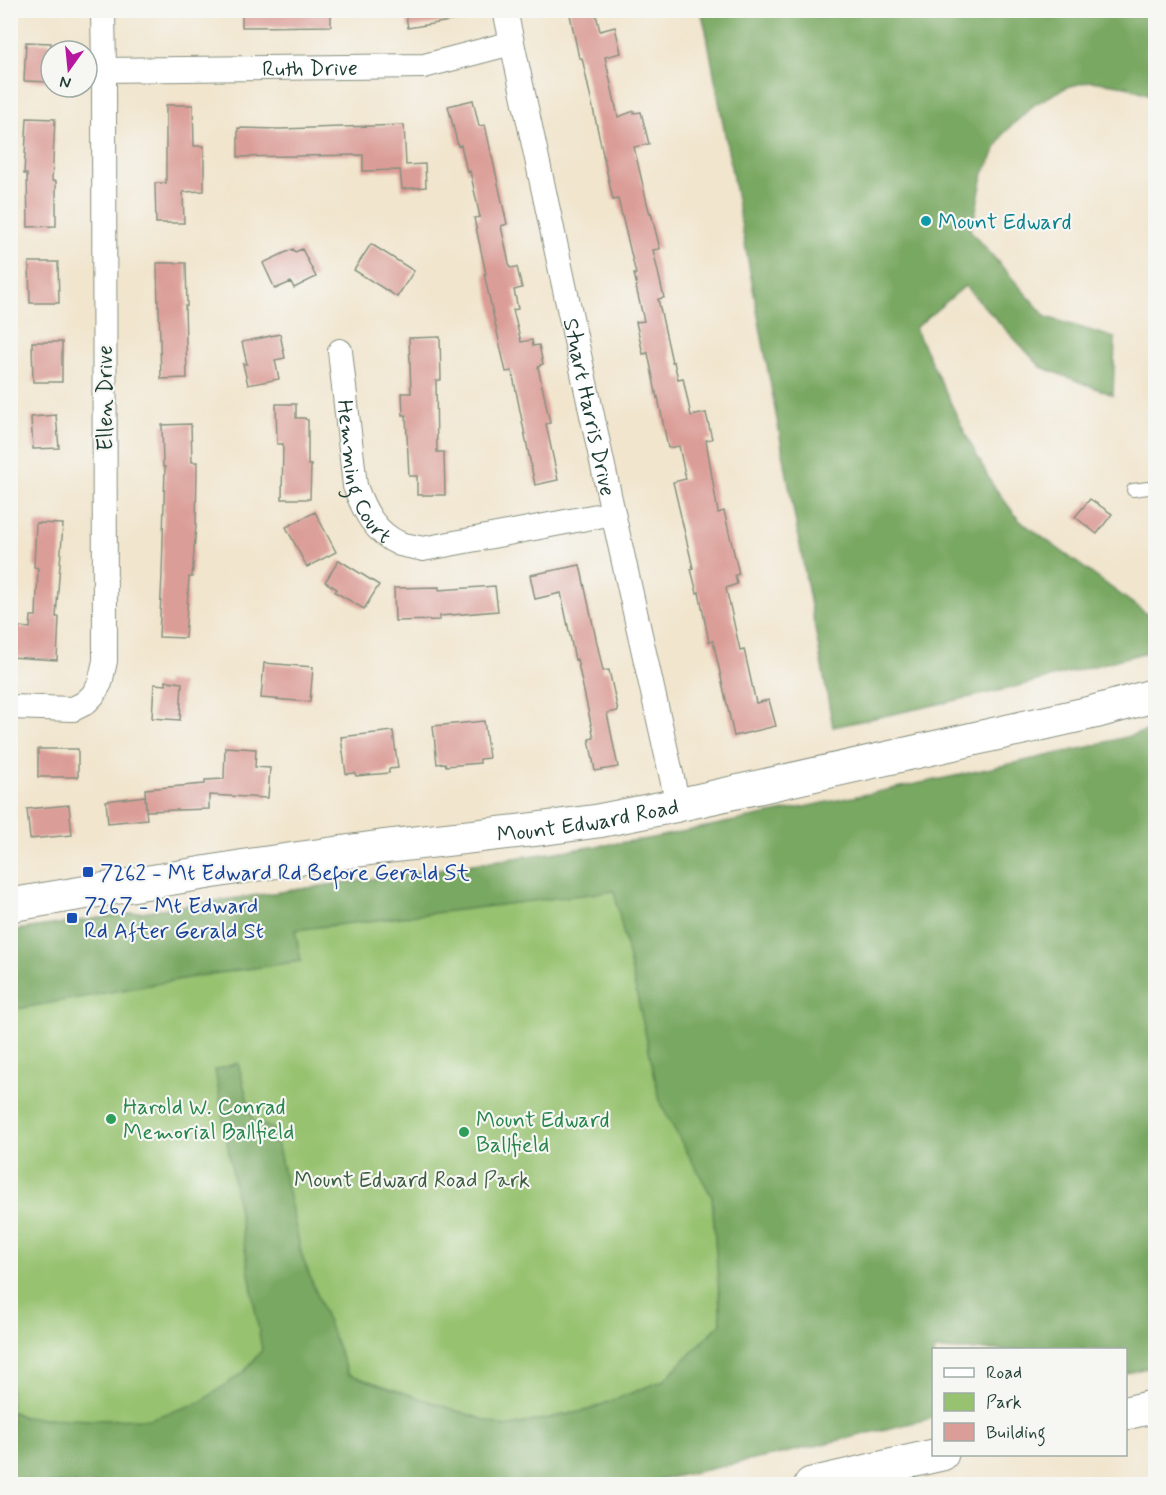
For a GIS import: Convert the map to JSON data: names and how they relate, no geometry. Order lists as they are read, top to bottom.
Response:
{
  "streets": {
    "street": [
      "Ruth Drive",
      "Ellen Drive",
      "Stuart Harris Drive",
      "Hemming Court",
      "Mount Edward Road"
    ]
  },
  "crossings": [
    ["Ruth Drive", "Ellen Drive"],
    ["Ruth Drive", "Stuart Harris Drive"],
    ["Stuart Harris Drive", "Hemming Court"],
    ["Stuart Harris Drive", "Mount Edward Road"]
  ],
  "parks": ["Mount Edward Road Park"],
  "places": {
    "other": ["Mount Edward", "Harold W. Conrad Memorial Ballfield", "Mount Edward Ballfield"],
    "transit": ["7262 - Mt Edward Rd Before Gerald St", "7267 - Mt Edward Rd After Gerald St"]
  },
  "legend": ["Road", "Park", "Building"],
  "north": "bottom"
}
